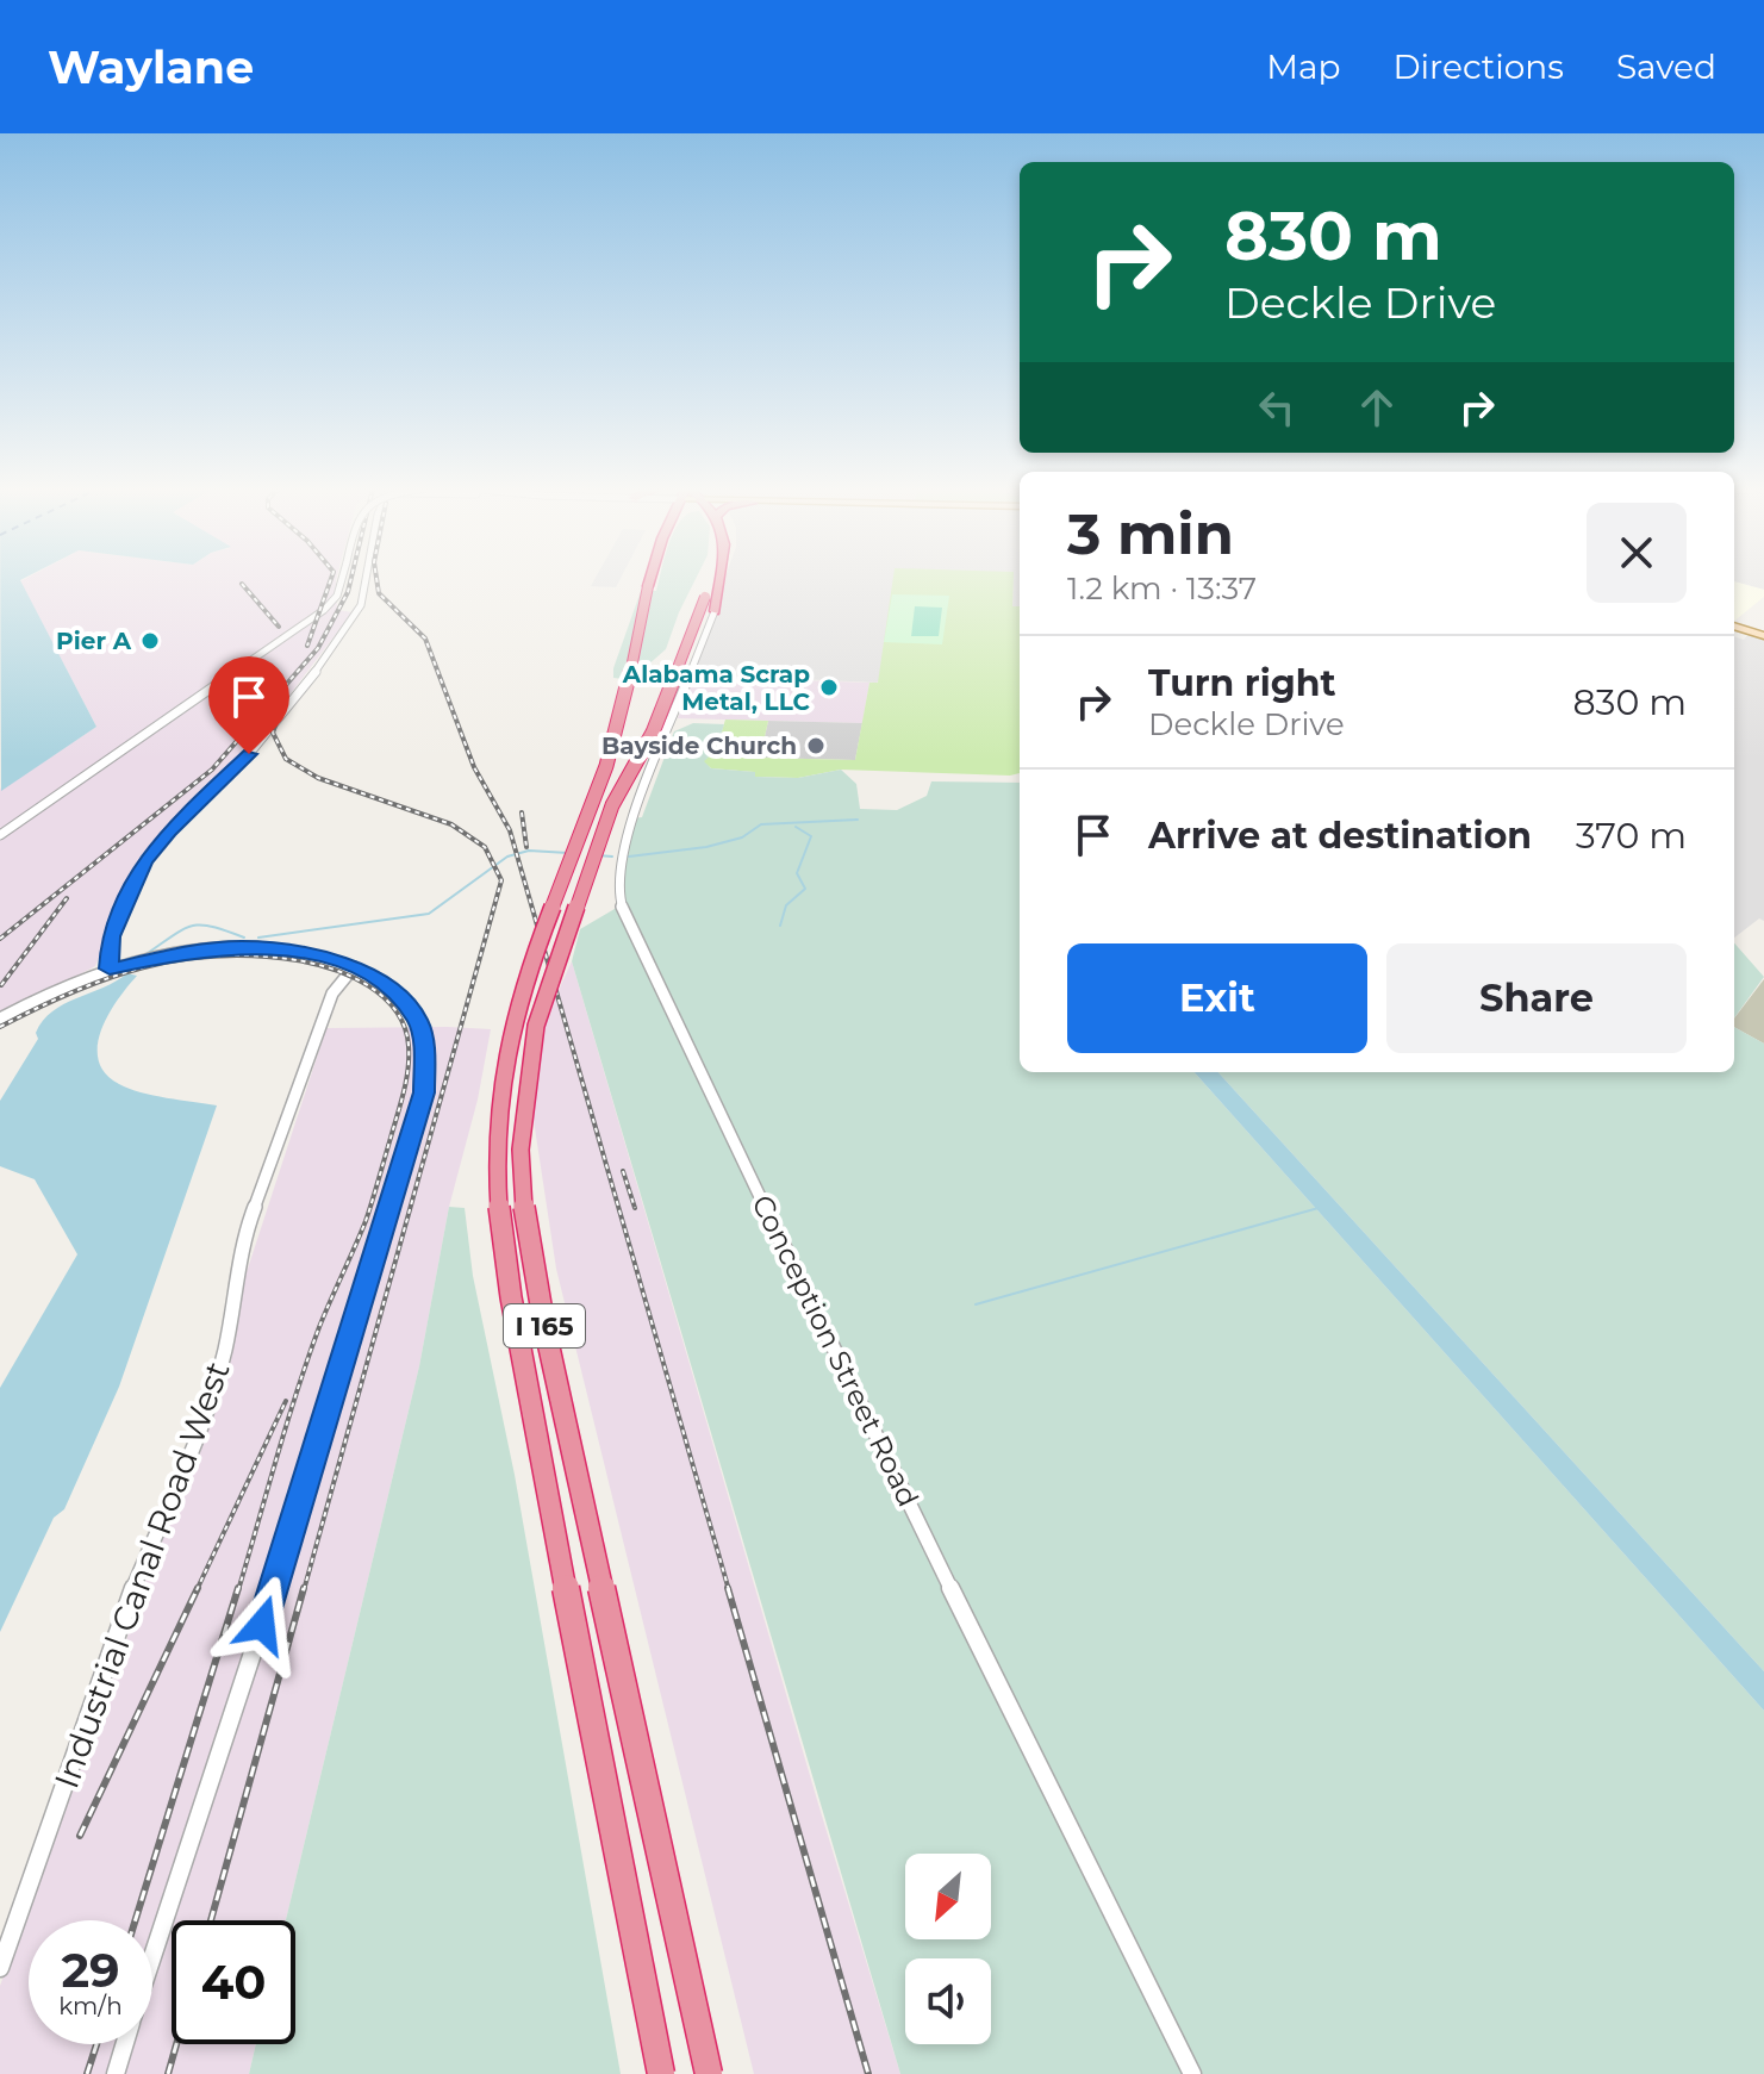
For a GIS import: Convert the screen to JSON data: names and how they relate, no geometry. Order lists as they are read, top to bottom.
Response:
{
  "streets": {
    "highway": ["I 165"],
    "street": ["Conception Street Road", "Industrial Canal Road West"]
  },
  "crossings": [
    ["I 165", "Conception Street Road"]
  ],
  "places": ["Pier A", "Alabama Scrap Metal, LLC", "Bayside Church"],
  "north": "bottom left",
  "page": {
    "header": "Waylane",
    "nav": ["Map", "Directions", "Saved"],
    "turn": ["830 m", "Deckle Drive"],
    "heading": ["3 min", "1.2 km · 13:37"],
    "list": [
      {
        "name": "Turn right",
        "note": "Deckle Drive",
        "value": "830 m"
      },
      {
        "name": "Arrive at destination",
        "value": "370 m"
      }
    ],
    "buttons": ["Exit", "Share"],
    "speed": "29 km/h",
    "limit": "40"
  }
}
